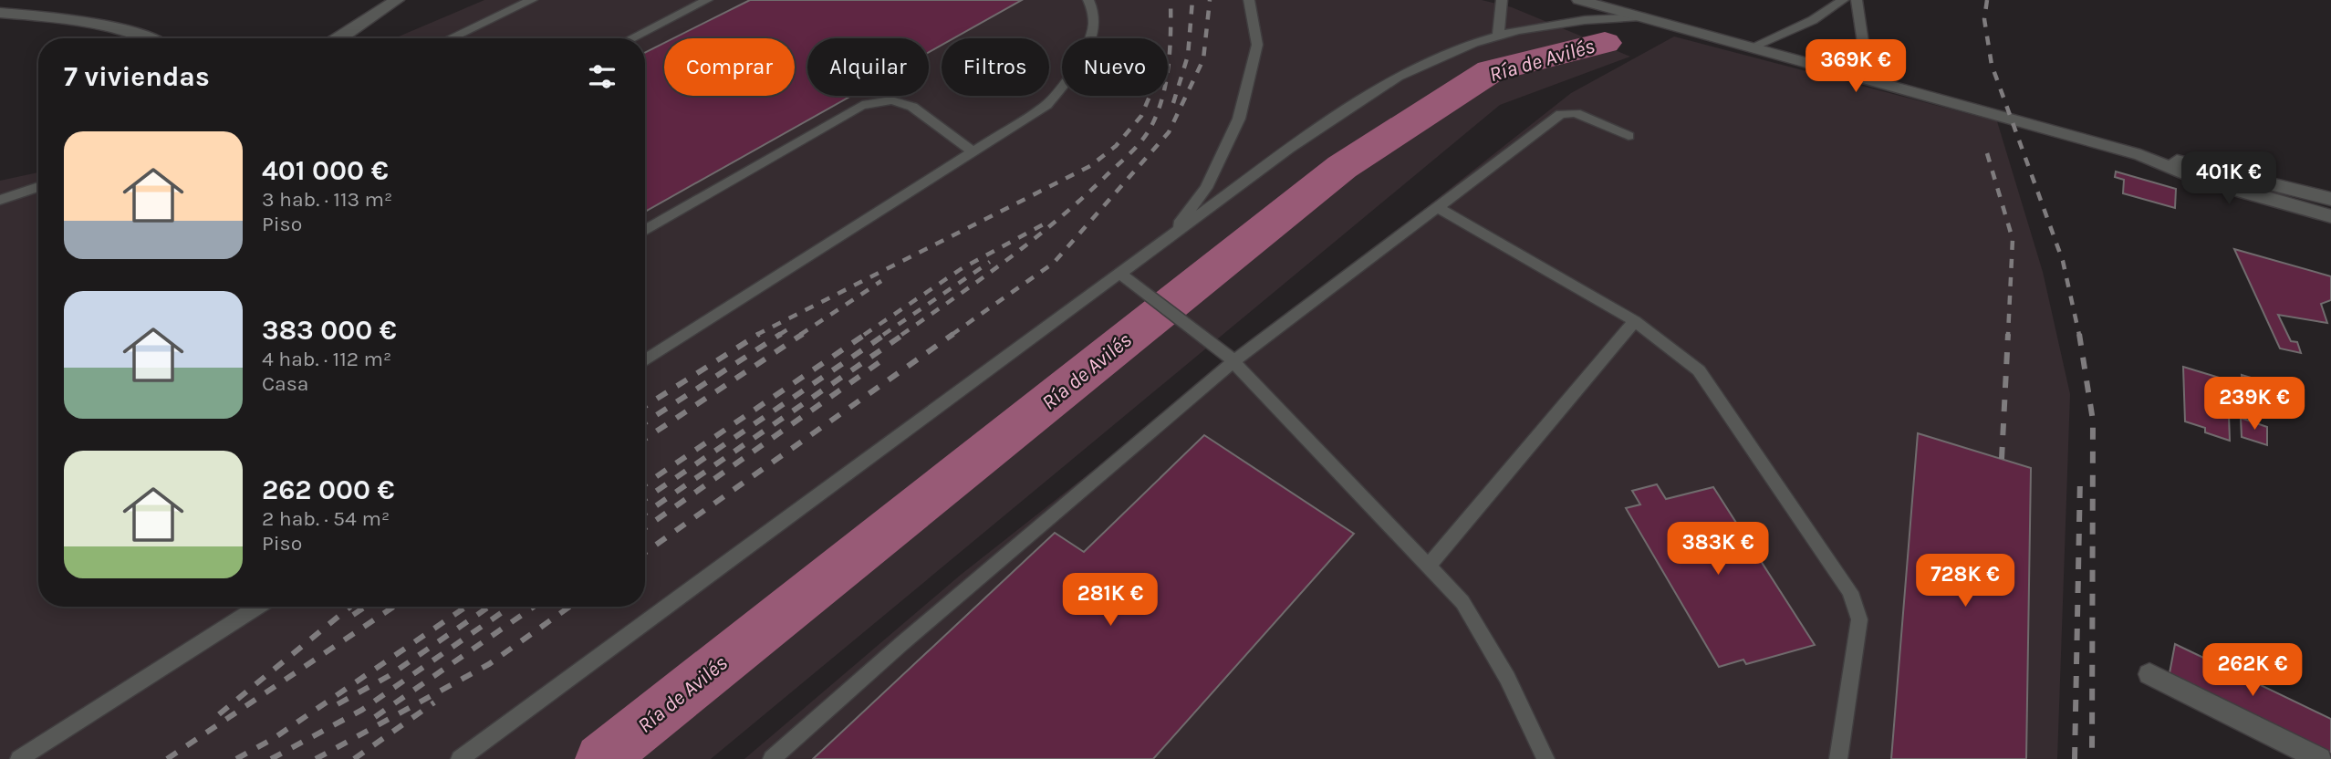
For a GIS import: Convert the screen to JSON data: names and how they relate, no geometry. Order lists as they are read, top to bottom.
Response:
{
  "water": ["Ría de Avilés"],
  "page": {
    "chip": [
      "Comprar",
      "Alquilar",
      "Filtros",
      "Nuevo"
    ],
    "heading": "7 viviendas",
    "price": [
      "369K €",
      "401K €",
      "239K €",
      "383K €",
      "728K €",
      "281K €",
      "262K €"
    ],
    "list": [
      {
        "name": "401 000 €",
        "note": "3 hab. · 113 m² · Piso"
      },
      {
        "name": "383 000 €",
        "note": "4 hab. · 112 m² · Casa"
      },
      {
        "name": "262 000 €",
        "note": "2 hab. · 54 m² · Piso"
      }
    ]
  }
}
